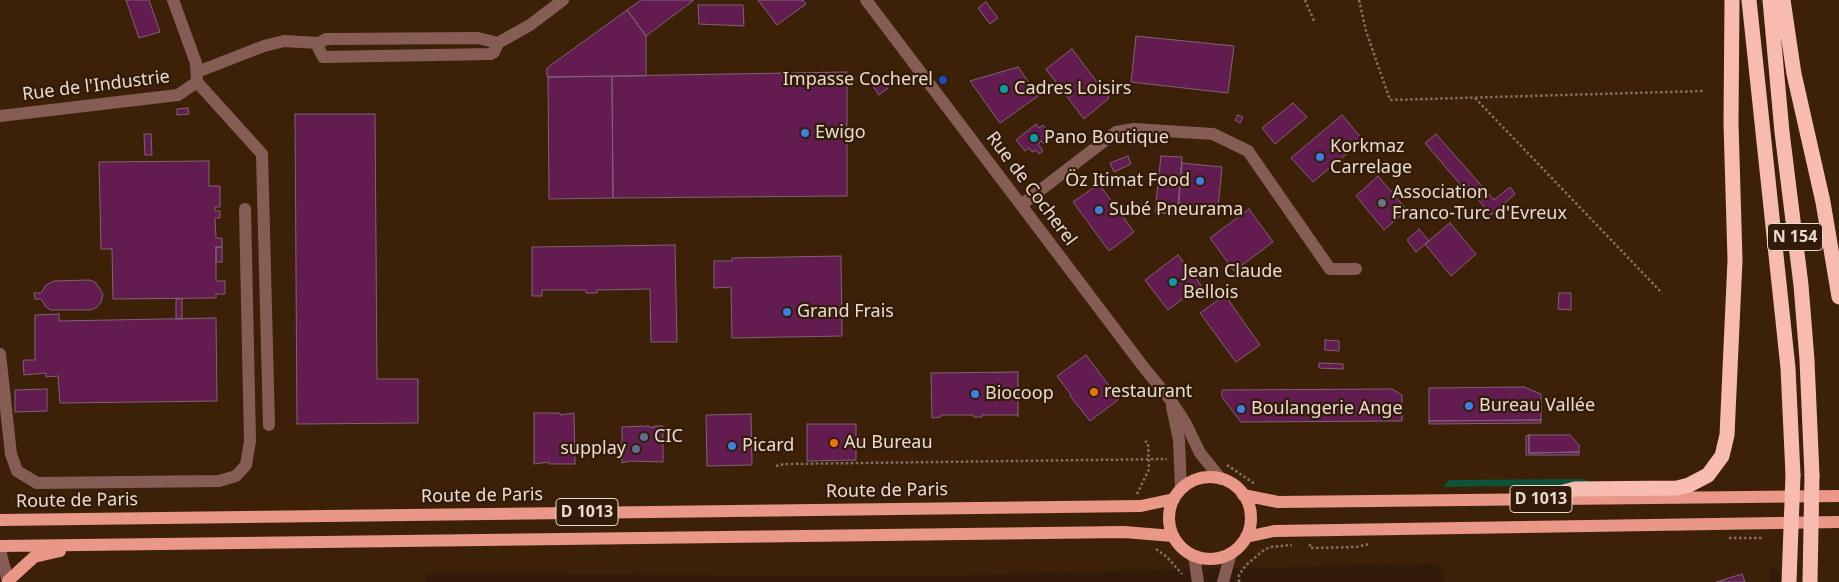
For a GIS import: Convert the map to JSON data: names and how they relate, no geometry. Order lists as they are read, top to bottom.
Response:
{
  "streets": {
    "highway": ["N 154"],
    "main road": ["Route de Paris", "D 1013"],
    "street": ["Rue de l'Industrie", "Rue de Cocherel"]
  },
  "crossings": [
    ["Rue de Cocherel", "Route de Paris"],
    ["Rue de Cocherel", "D 1013"],
    ["Route de Paris", "D 1013"]
  ],
  "places": [
    "Impasse Cocherel",
    "Cadres Loisirs",
    "Ewigo",
    "Pano Boutique",
    "Korkmaz Carrelage",
    "Öz Itimat Food",
    "Association Franco-Turc d'Evreux",
    "Subé Pneurama",
    "Jean Claude Bellois",
    "Grand Frais",
    "restaurant",
    "Biocoop",
    "Bureau Vallée",
    "Boulangerie Ange",
    "CIC",
    "Au Bureau",
    "Picard",
    "supplay"
  ]
}
